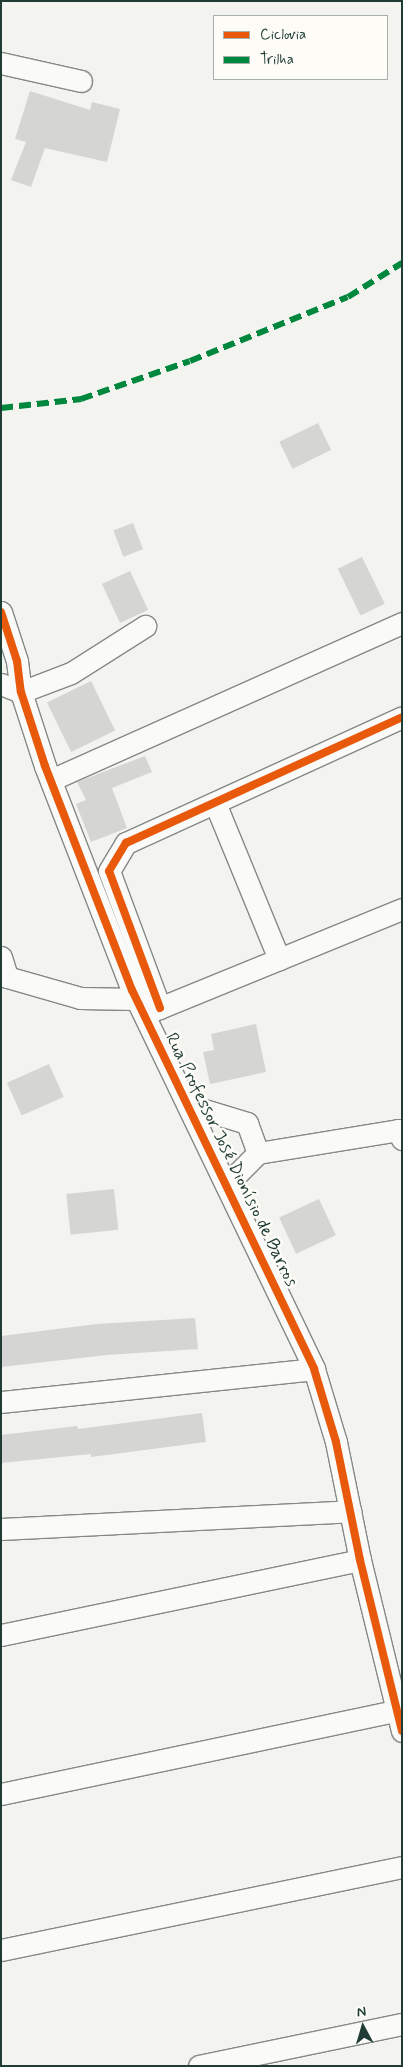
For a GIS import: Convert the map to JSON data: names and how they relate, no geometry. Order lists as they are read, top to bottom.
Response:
{
  "streets": {
    "street": ["Rua Professor José Dionísio de Barros"]
  },
  "legend": ["Ciclovia", "Trilha"],
  "north": "top"
}
